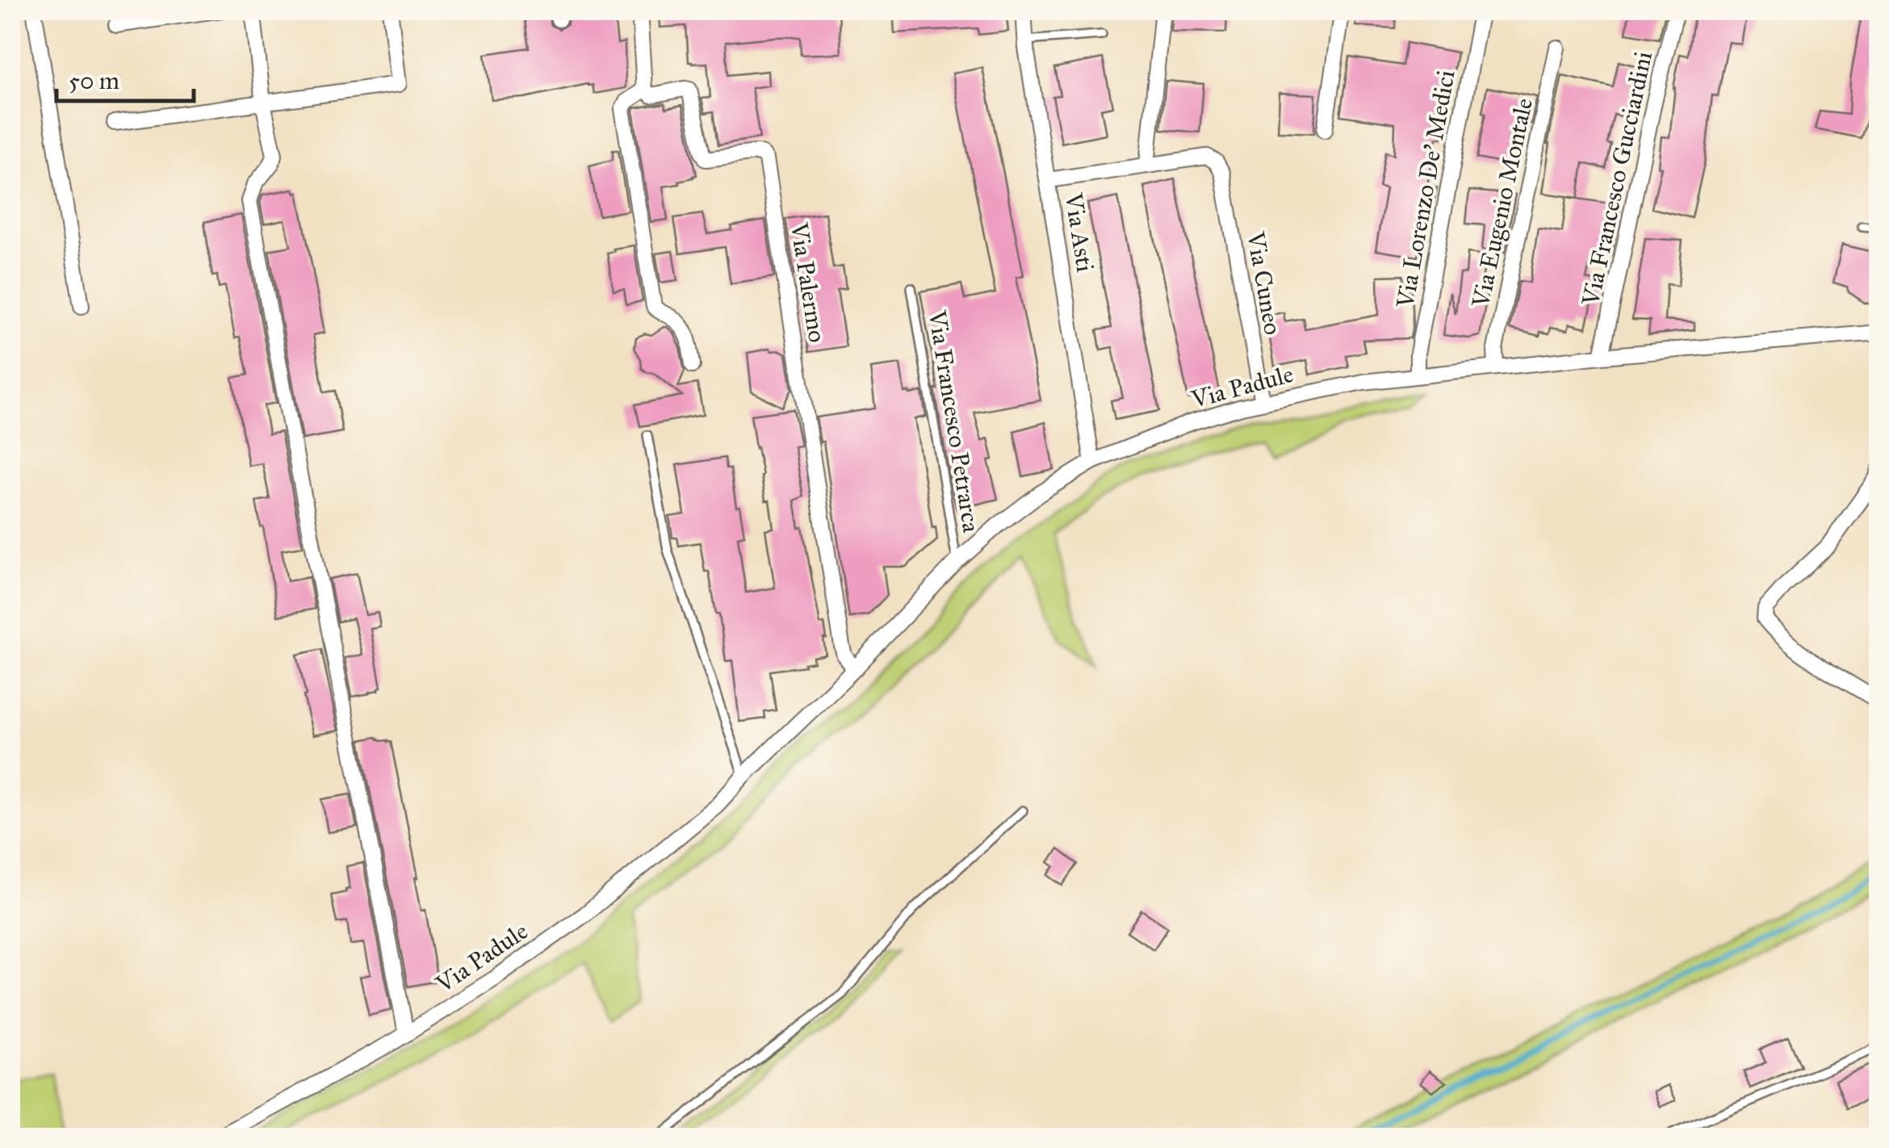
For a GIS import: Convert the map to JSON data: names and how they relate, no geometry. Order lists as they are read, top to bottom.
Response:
{
  "streets": {
    "street": [
      "Via Francesco Gucciardini",
      "Via Lorenzo De' Medici",
      "Via Eugenio Montale",
      "Via Asti",
      "Via Palermo",
      "Via Cuneo",
      "Via Padule"
    ],
    "lane": ["Via Francesco Petrarca"]
  },
  "crossings": [
    ["Via Francesco Gucciardini", "Via Padule"],
    ["Via Lorenzo De' Medici", "Via Padule"],
    ["Via Eugenio Montale", "Via Padule"],
    ["Via Asti", "Via Padule"],
    ["Via Palermo", "Via Padule"],
    ["Via Cuneo", "Via Padule"],
    ["Via Padule", "Via Francesco Petrarca"]
  ],
  "scale_bar": "50 m"
}
